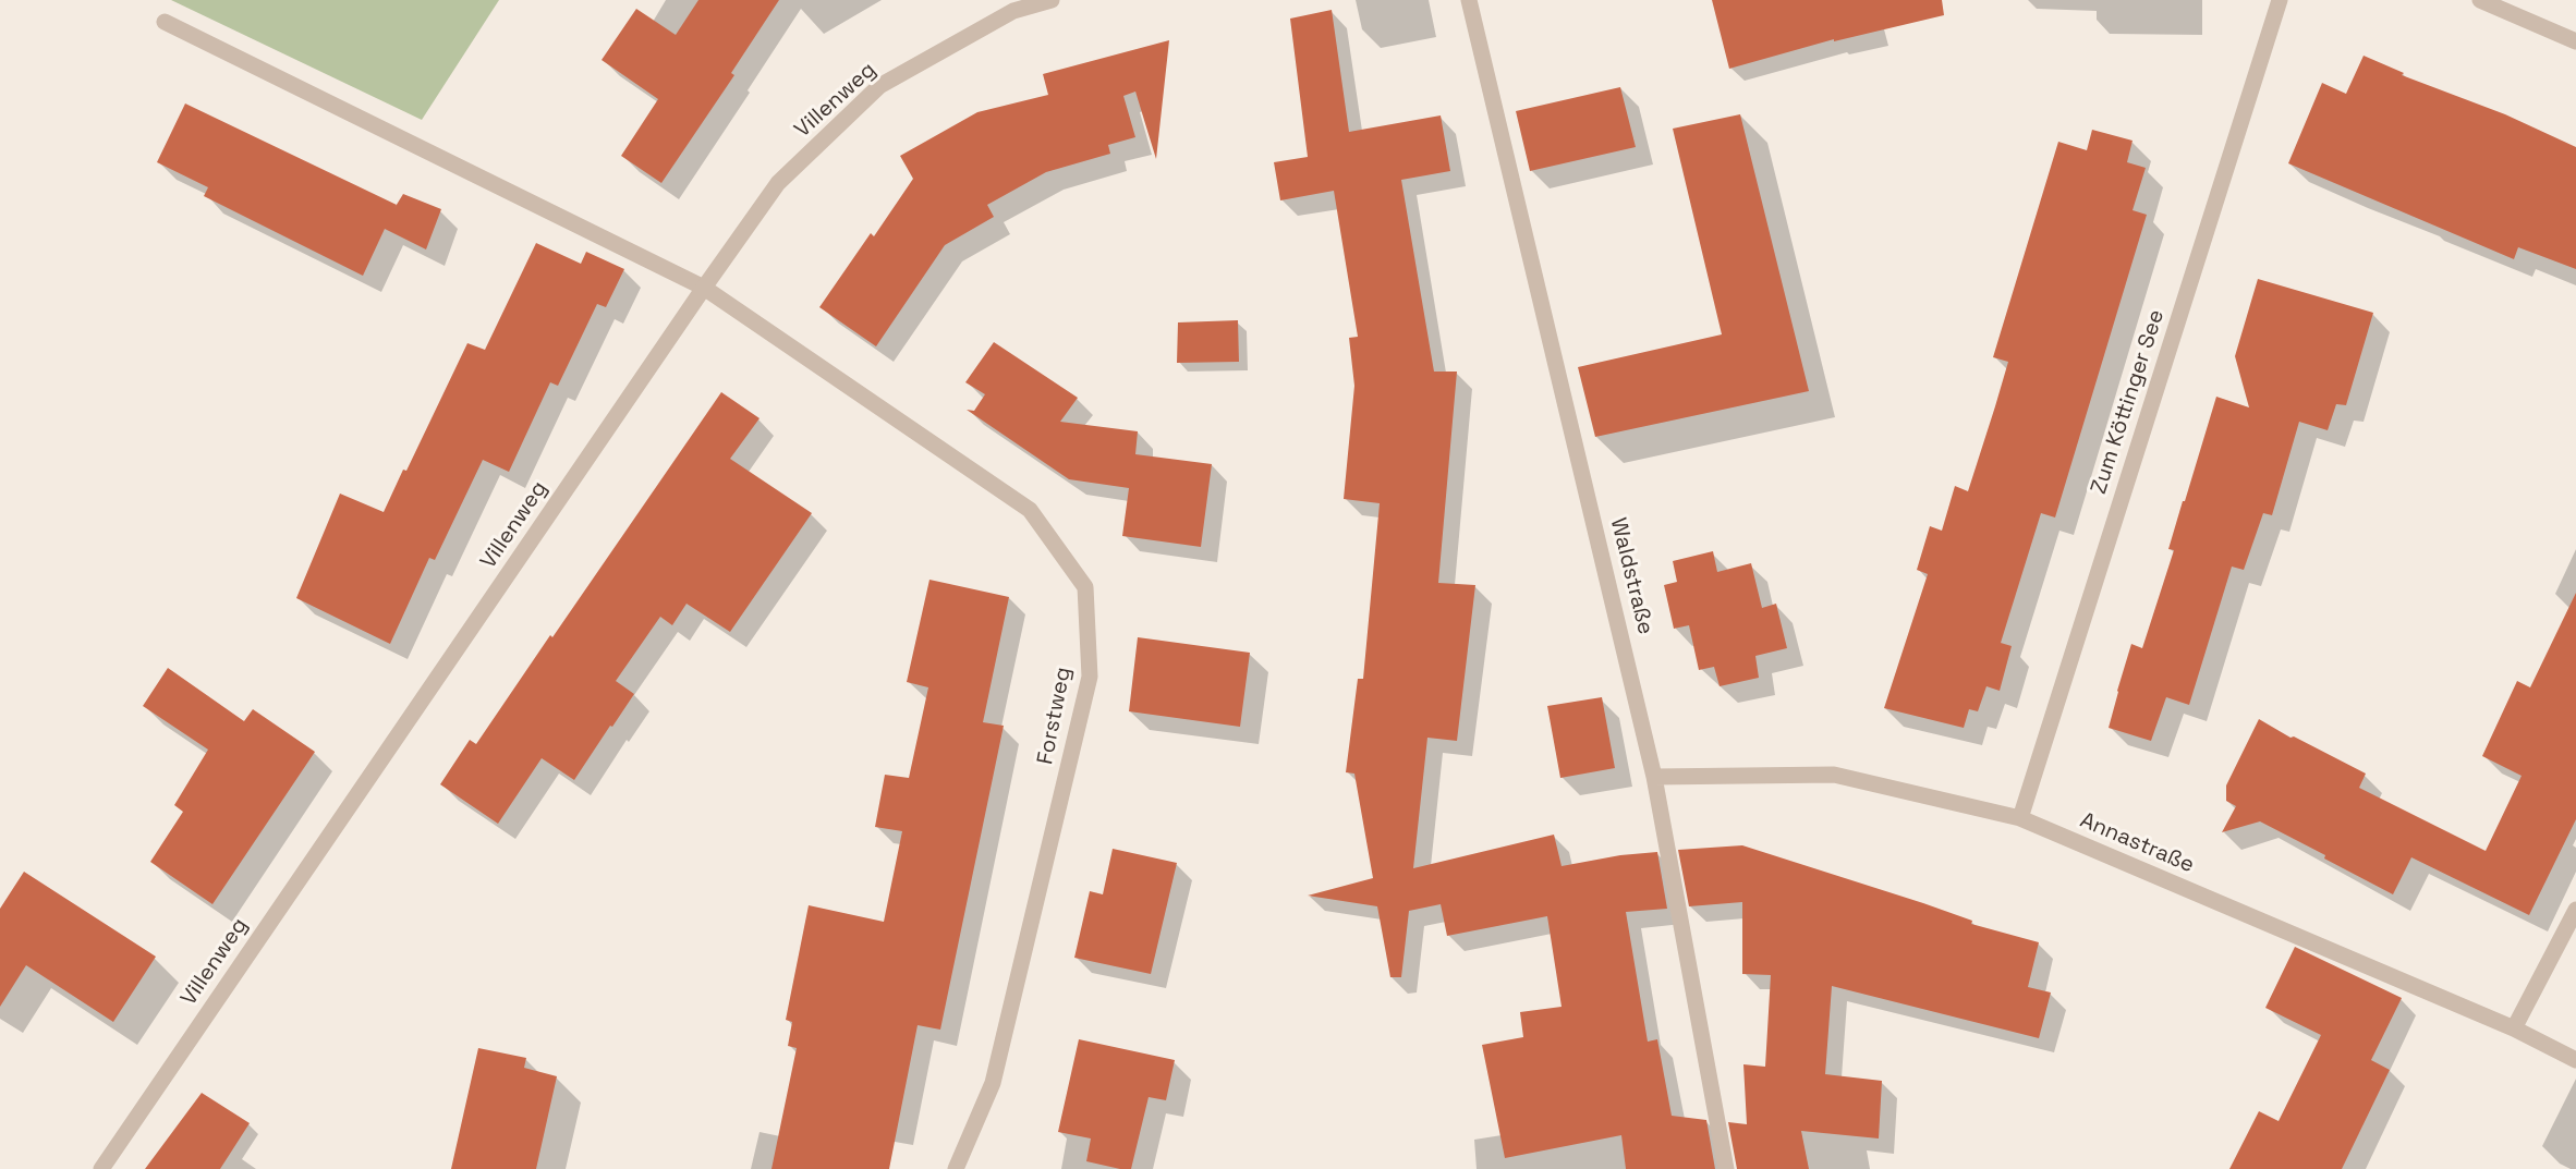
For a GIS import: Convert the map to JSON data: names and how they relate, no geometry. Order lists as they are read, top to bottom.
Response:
{
  "streets": {
    "street": [
      "Villenweg",
      "Zum Köttinger See",
      "Waldstraße",
      "Forstweg",
      "Annastraße"
    ]
  },
  "crossings": [
    ["Villenweg", "Forstweg"],
    ["Zum Köttinger See", "Annastraße"],
    ["Waldstraße", "Annastraße"]
  ]
}
